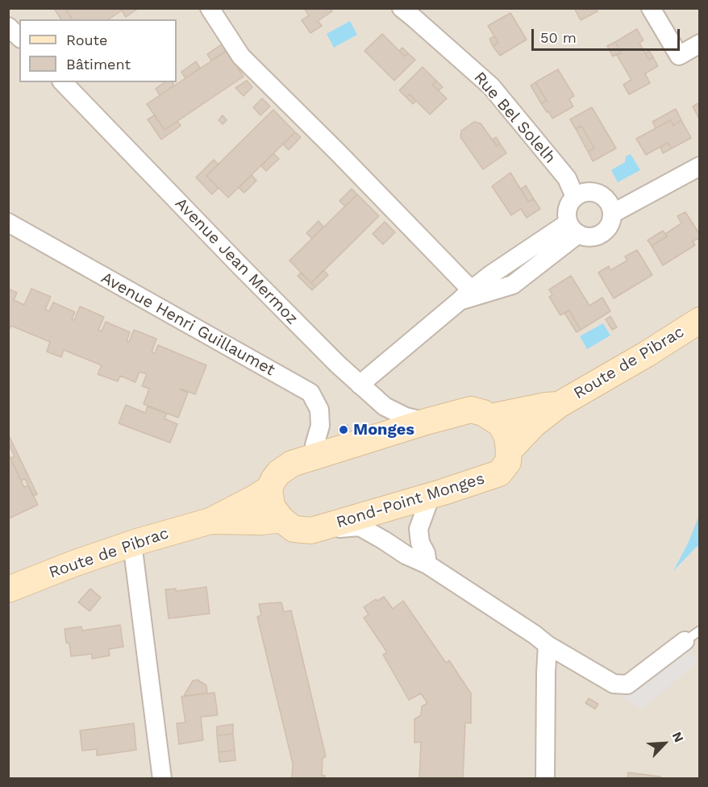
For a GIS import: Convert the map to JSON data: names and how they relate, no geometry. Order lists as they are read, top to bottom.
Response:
{
  "streets": {
    "main road": ["Route de Pibrac", "Rond-Point Monges"],
    "street": ["Rue Bel Solelh", "Avenue Jean Mermoz", "Avenue Henri Guillaumet"]
  },
  "crossings": [
    ["Route de Pibrac", "Rond-Point Monges"]
  ],
  "places": ["Monges"],
  "legend": ["Route", "Bâtiment"],
  "scale_bar": "50 m",
  "north": "top right"
}
